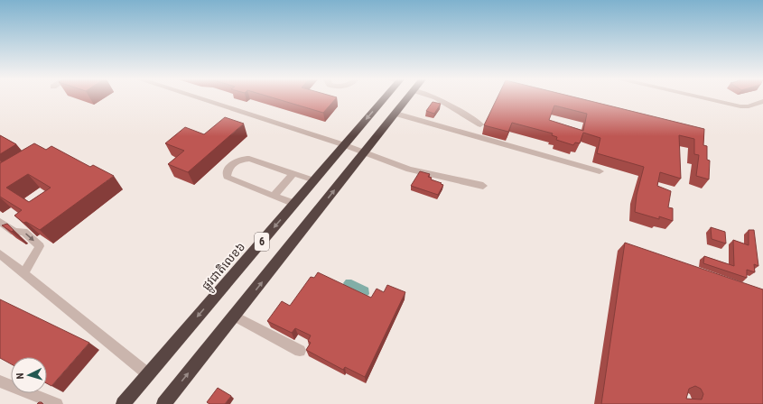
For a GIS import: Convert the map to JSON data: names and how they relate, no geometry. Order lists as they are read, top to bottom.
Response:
{
  "streets": {
    "highway": ["6", "ផ្លូវជាតិលេខ៦"]
  },
  "north": "left"
}
